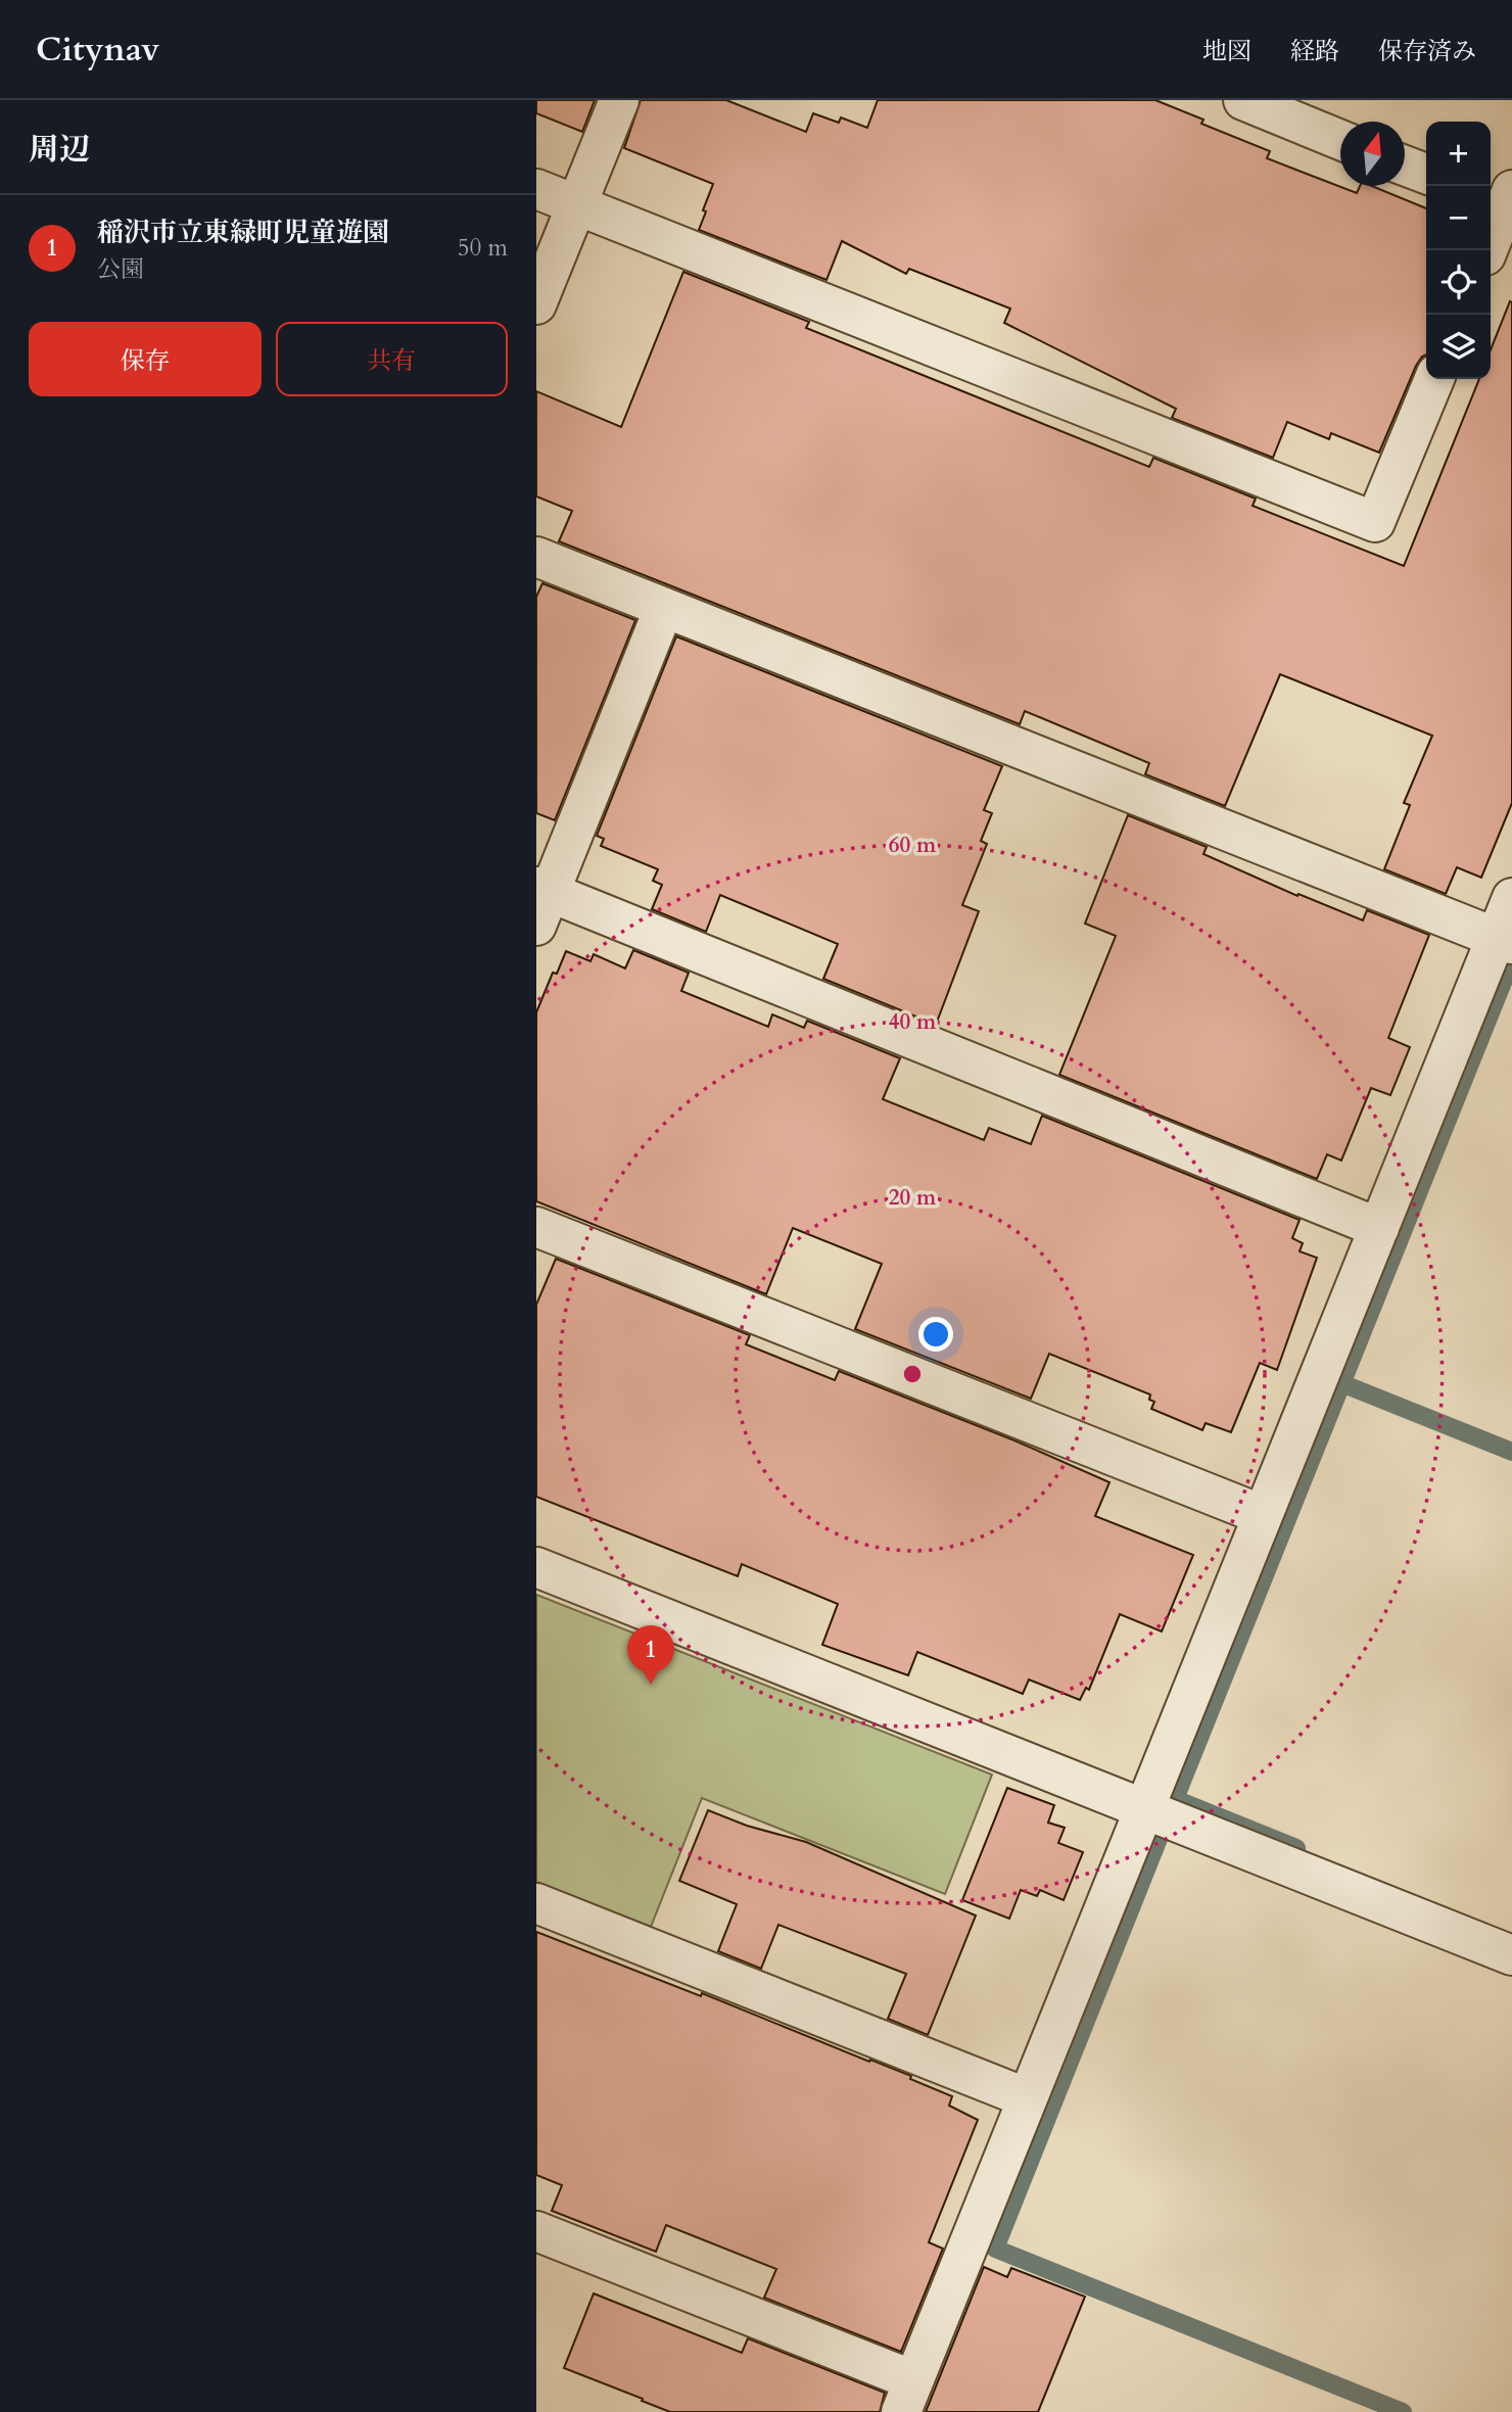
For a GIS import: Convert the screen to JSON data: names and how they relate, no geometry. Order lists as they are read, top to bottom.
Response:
{
  "north": "top",
  "page": {
    "header": "Citynav",
    "nav": ["地図", "経路", "保存済み"],
    "heading": "周辺",
    "map_buttons": ["+", "−"],
    "list": [
      {
        "mark": "1",
        "name": "稲沢市立東緑町児童遊園",
        "note": "公園",
        "value": "50 m"
      }
    ],
    "buttons": ["保存", "共有"],
    "pins": "1"
  },
  "rings": ["60 m", "40 m", "20 m"]
}
